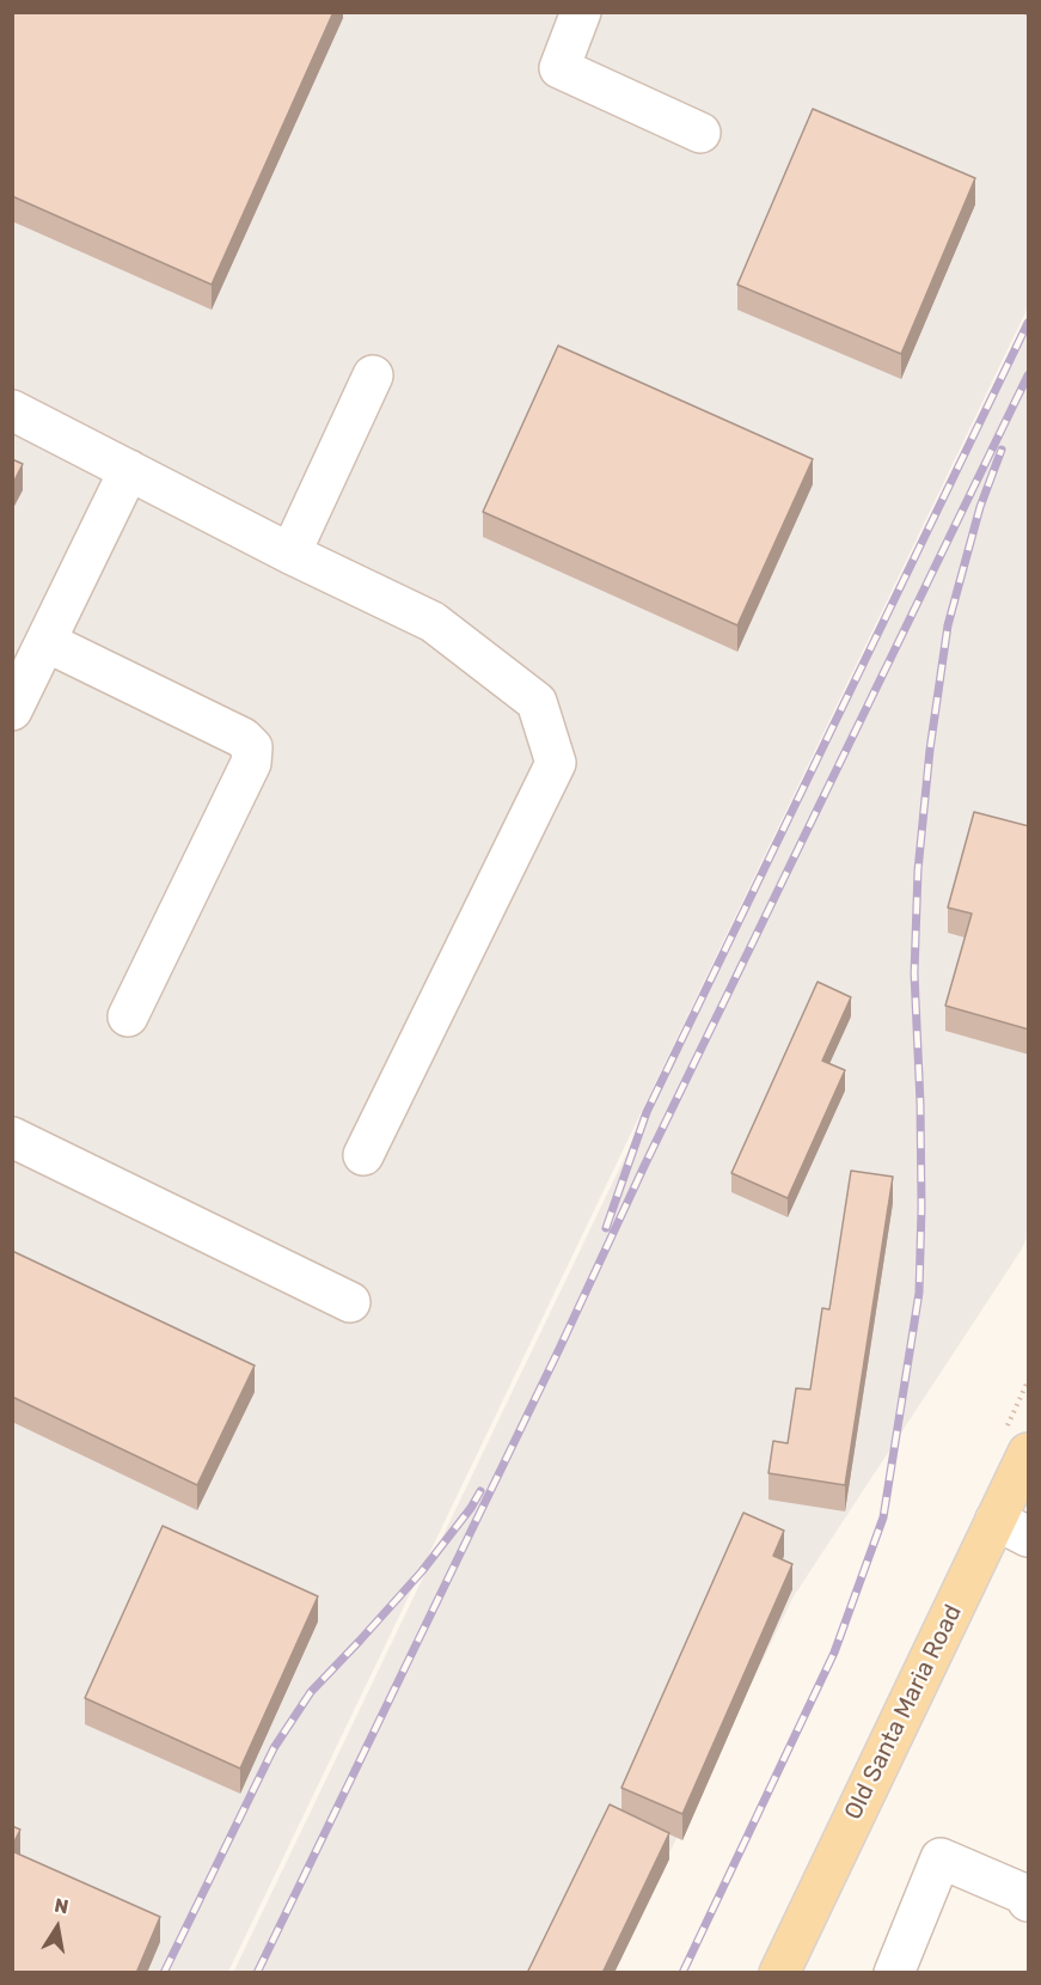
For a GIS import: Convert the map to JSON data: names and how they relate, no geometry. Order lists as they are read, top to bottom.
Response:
{
  "streets": {
    "main road": ["Old Santa Maria Road"]
  },
  "north": "top"
}
